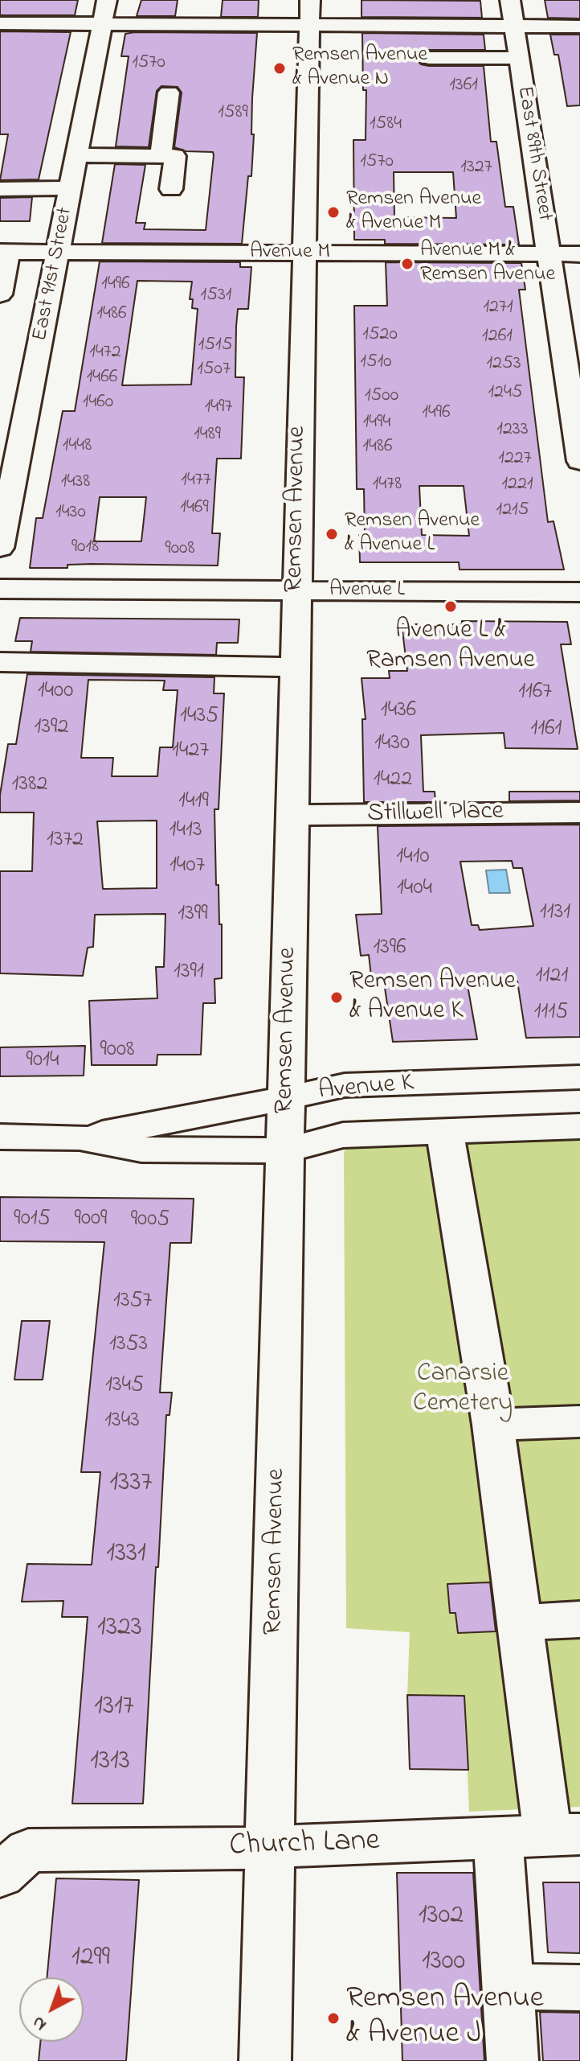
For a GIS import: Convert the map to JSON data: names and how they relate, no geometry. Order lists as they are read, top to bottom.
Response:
{
  "streets": {
    "street": [
      "East 89th Street",
      "Avenue M",
      "East 91st Street",
      "Remsen Avenue",
      "Avenue L",
      "Stillwell Place",
      "Avenue K",
      "Church Lane"
    ]
  },
  "crossings": [
    ["East 89th Street", "Avenue M"],
    ["Avenue M", "East 91st Street"],
    ["Avenue M", "Remsen Avenue"],
    ["Remsen Avenue", "Avenue L"],
    ["Remsen Avenue", "Stillwell Place"],
    ["Remsen Avenue", "Avenue K"],
    ["Remsen Avenue", "Church Lane"]
  ],
  "parks": ["Canarsie Cemetery"],
  "places": [
    "Remsen Avenue & Avenue N",
    "Remsen Avenue & Avenue M",
    "Avenue M & Remsen Avenue",
    "Remsen Avenue & Avenue L",
    "Avenue L & Ramsen Avenue",
    "Remsen Avenue & Avenue K",
    "Remsen Avenue & Avenue J"
  ],
  "house_numbers": [
    "1570",
    "1361",
    "1589",
    "1584",
    "1570",
    "1327",
    "1496",
    "1531",
    "1271",
    "1486",
    "1520",
    "1261",
    "1515",
    "1472",
    "1510",
    "1253",
    "1507",
    "1466",
    "1245",
    "1500",
    "1460",
    "1497",
    "1496",
    "1494",
    "1233",
    "1489",
    "1448",
    "1486",
    "1227",
    "1477",
    "1438",
    "1478",
    "1221",
    "1469",
    "1215",
    "1430",
    "9018",
    "9008",
    "1400",
    "1167",
    "1436",
    "1435",
    "1392",
    "1161",
    "1430",
    "1427",
    "1422",
    "1382",
    "1419",
    "1413",
    "1372",
    "1410",
    "1407",
    "1404",
    "1131",
    "1399",
    "1396",
    "1391",
    "1121",
    "1115",
    "9008",
    "9014",
    "9015",
    "9009",
    "9005",
    "1357",
    "1353",
    "1345",
    "1343",
    "1337",
    "1331",
    "1323",
    "1317",
    "1313",
    "1302",
    "1299",
    "1300"
  ],
  "north": "bottom left"
}
